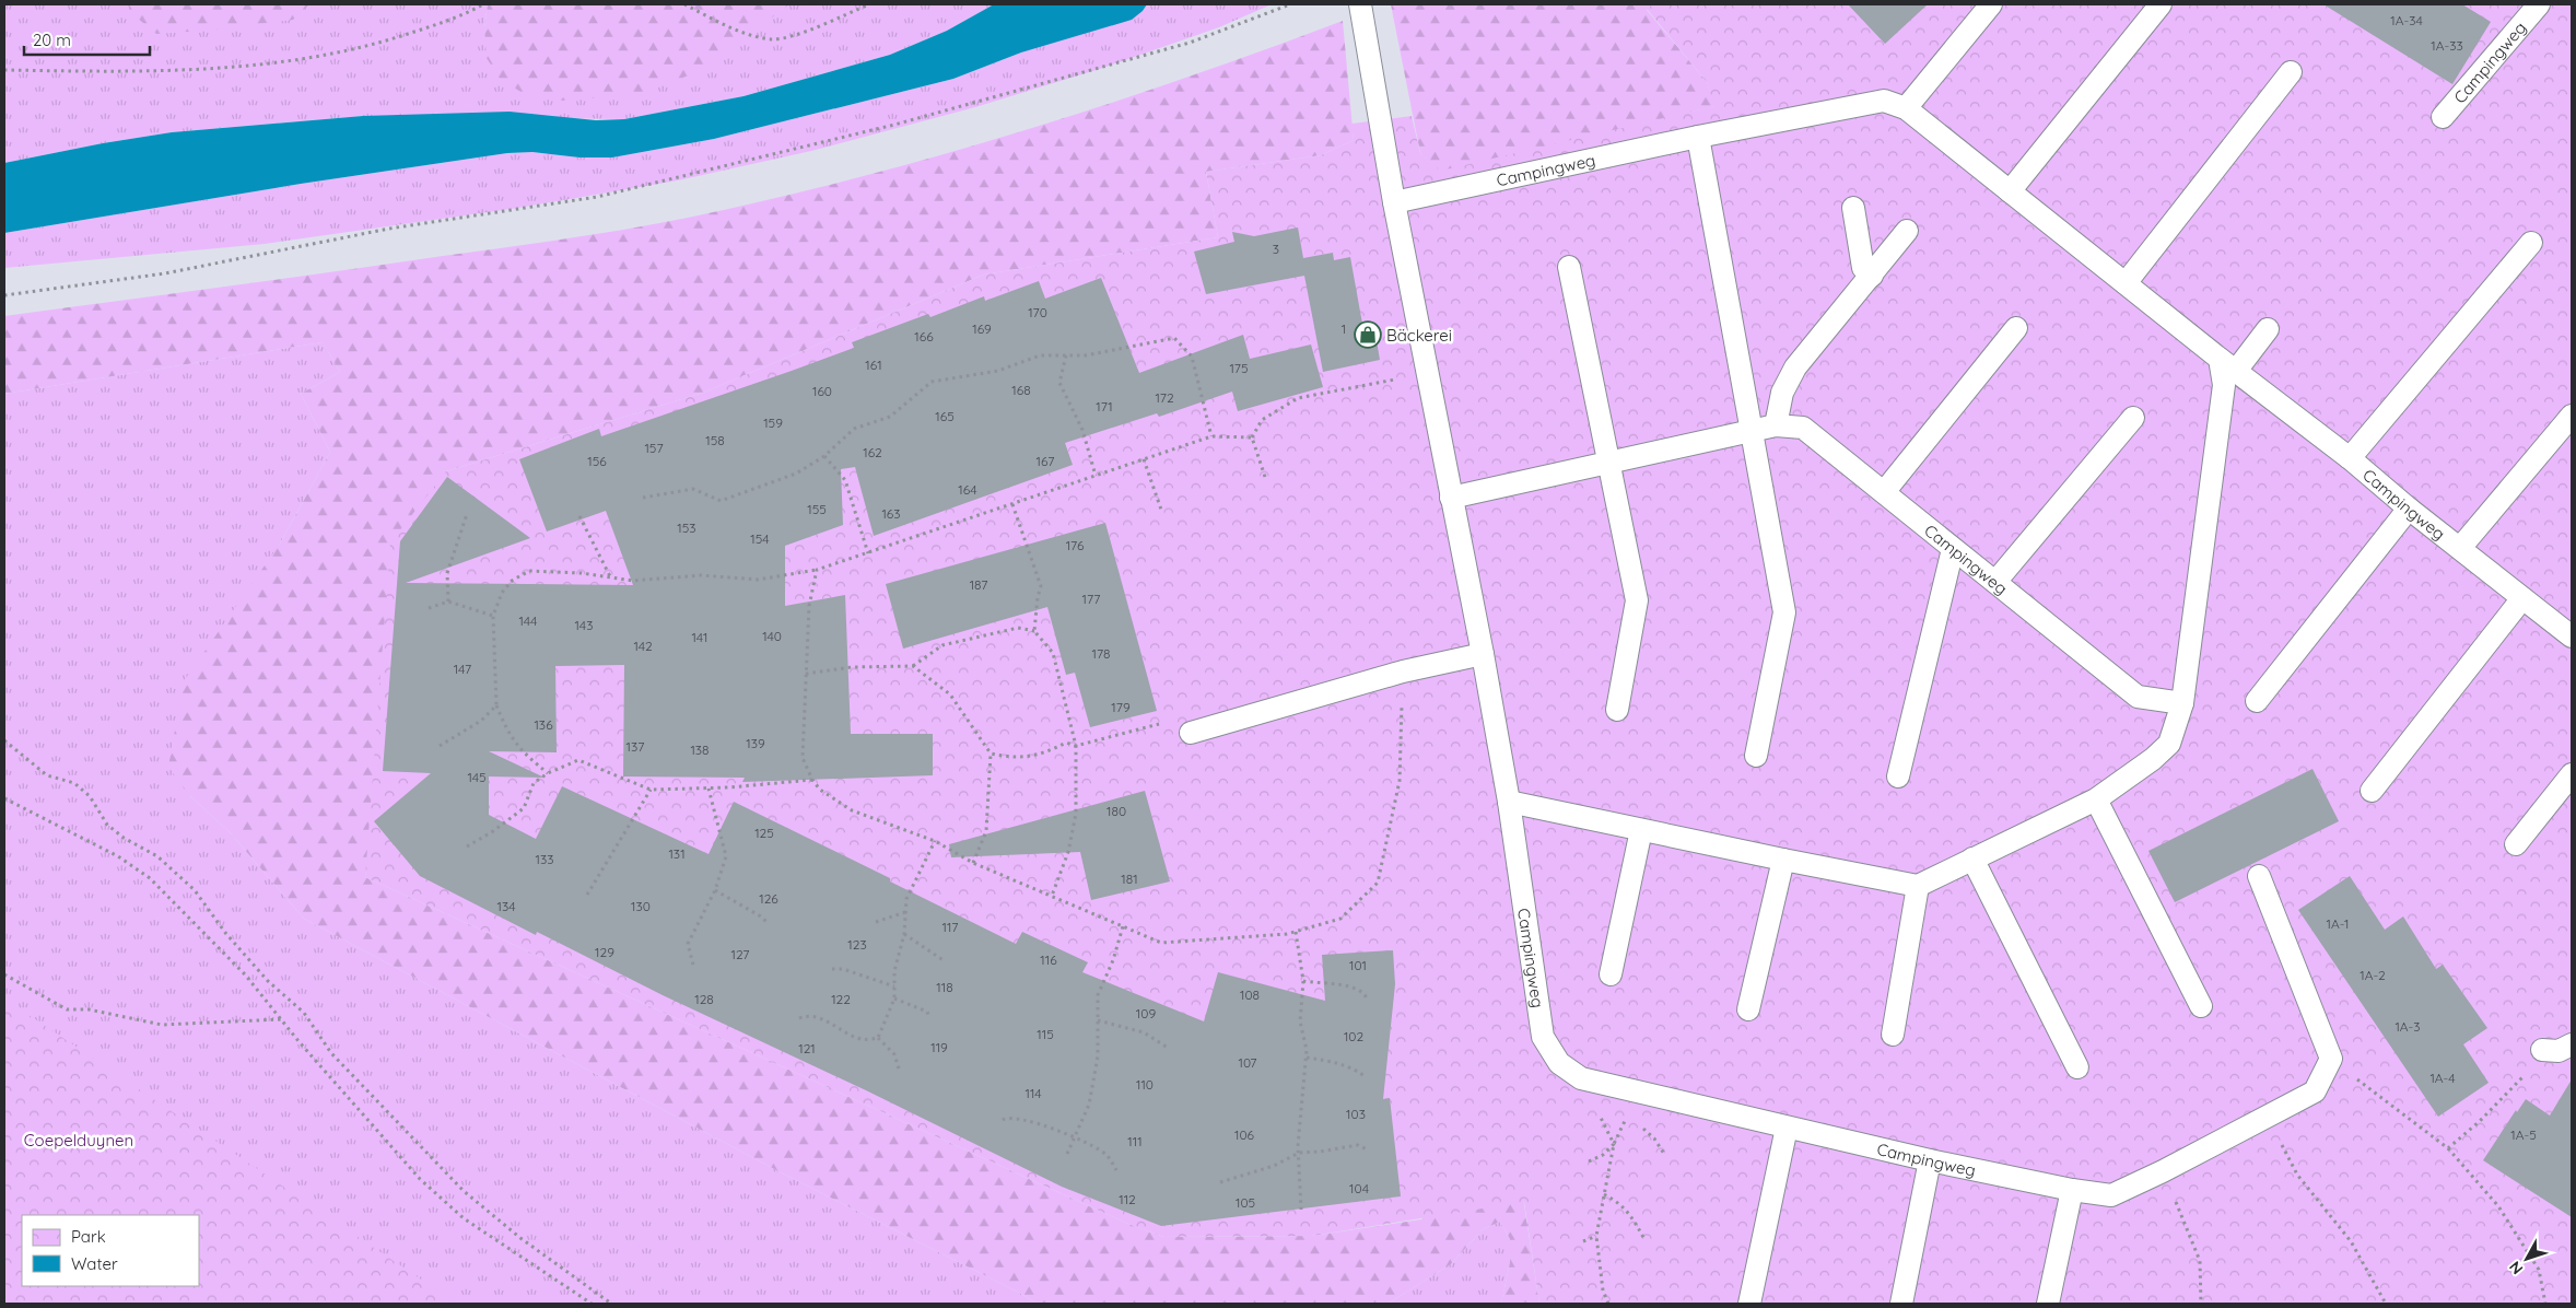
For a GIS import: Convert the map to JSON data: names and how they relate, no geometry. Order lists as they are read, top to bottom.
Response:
{
  "streets": {
    "lane": ["Campingweg"]
  },
  "parks": ["Coepelduynen"],
  "places": {
    "shop": ["Bäckerei"]
  },
  "house_numbers": [
    "1A-34",
    "1A-33",
    "3",
    "170",
    "169",
    "1",
    "166",
    "161",
    "175",
    "168",
    "160",
    "172",
    "171",
    "165",
    "159",
    "158",
    "157",
    "162",
    "156",
    "167",
    "164",
    "155",
    "163",
    "153",
    "154",
    "176",
    "187",
    "177",
    "144",
    "143",
    "140",
    "141",
    "142",
    "178",
    "147",
    "179",
    "136",
    "139",
    "137",
    "138",
    "145",
    "180",
    "125",
    "131",
    "133",
    "181",
    "126",
    "134",
    "130",
    "1A-1",
    "117",
    "123",
    "129",
    "127",
    "116",
    "101",
    "1A-2",
    "118",
    "108",
    "128",
    "122",
    "109",
    "1A-3",
    "115",
    "102",
    "119",
    "121",
    "107",
    "1A-4",
    "110",
    "114",
    "103",
    "106",
    "1A-5",
    "111",
    "104",
    "112",
    "105"
  ],
  "legend": ["Park", "Water"],
  "scale_bar": "20 m",
  "north": "bottom left"
}
